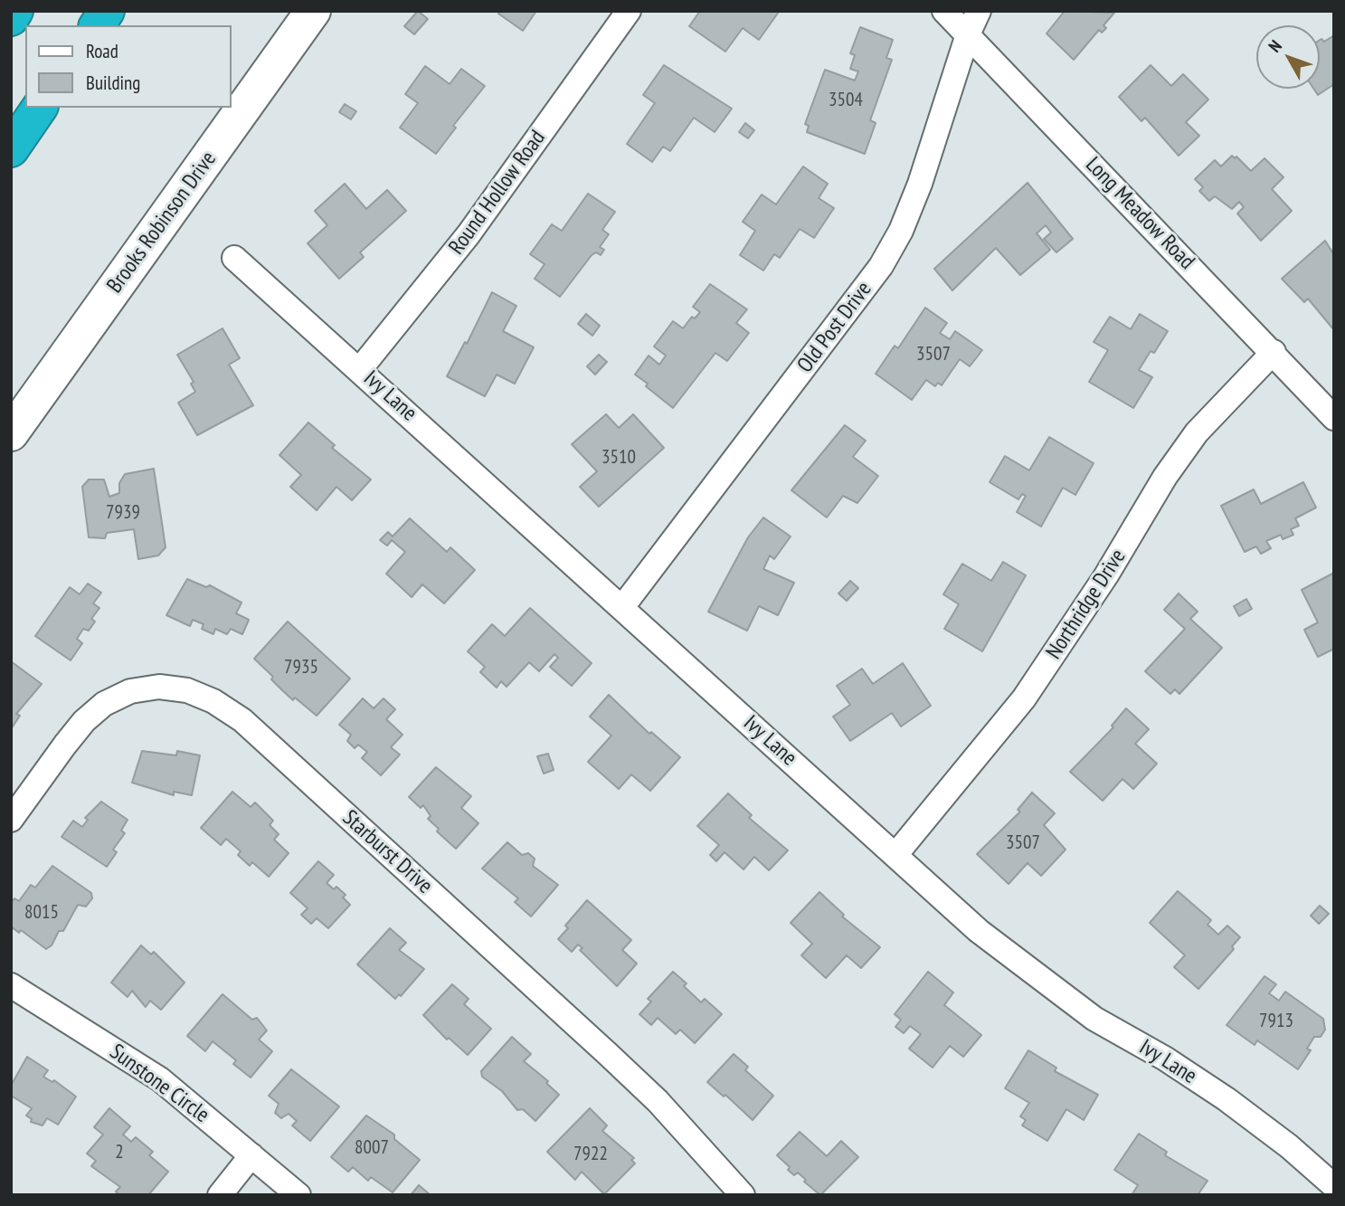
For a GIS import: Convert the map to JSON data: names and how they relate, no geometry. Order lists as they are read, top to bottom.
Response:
{
  "streets": {
    "main road": ["Brooks Robinson Drive"],
    "street": [
      "Round Hollow Road",
      "Long Meadow Road",
      "Old Post Drive",
      "Ivy Lane",
      "Northridge Drive",
      "Starburst Drive",
      "Sunstone Circle"
    ]
  },
  "crossings": [
    ["Round Hollow Road", "Ivy Lane"],
    ["Long Meadow Road", "Old Post Drive"],
    ["Long Meadow Road", "Northridge Drive"],
    ["Old Post Drive", "Ivy Lane"],
    ["Ivy Lane", "Northridge Drive"]
  ],
  "house_numbers": [
    "3504",
    "3507",
    "3510",
    "7939",
    "7935",
    "3507",
    "8015",
    "7913",
    "8007",
    "2",
    "7922"
  ],
  "legend": ["Road", "Building"],
  "north": "top left"
}
